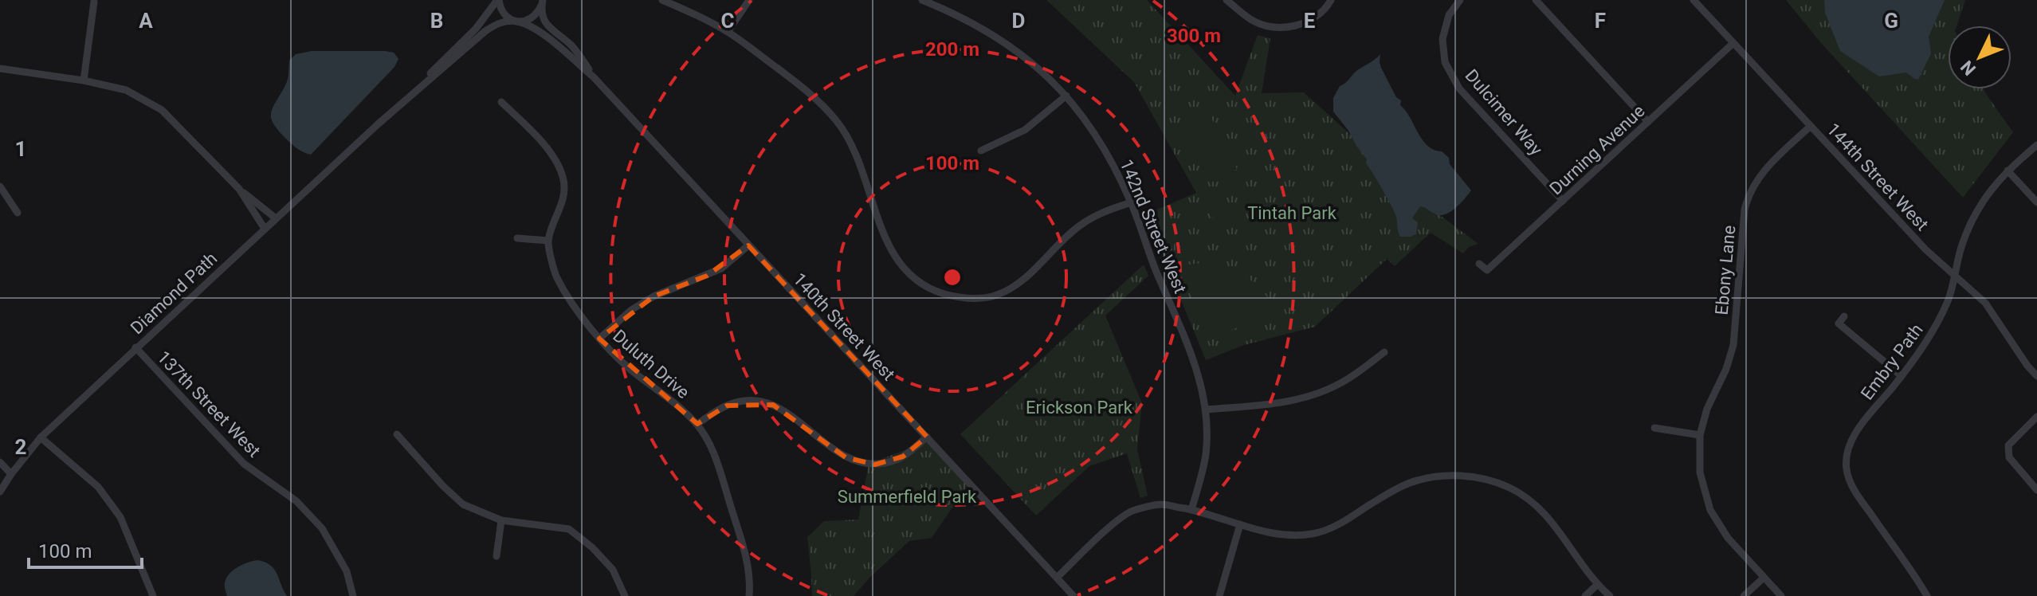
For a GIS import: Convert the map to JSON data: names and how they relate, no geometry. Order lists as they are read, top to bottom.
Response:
{
  "streets": {
    "street": [
      "Dulcimer Way",
      "Durning Avenue",
      "144th Street West",
      "142nd Street West",
      "Ebony Lane",
      "Diamond Path",
      "140th Street West",
      "Embry Path",
      "Duluth Drive",
      "137th Street West"
    ]
  },
  "crossings": [
    ["Dulcimer Way", "Durning Avenue"],
    ["Durning Avenue", "144th Street West"],
    ["144th Street West", "Ebony Lane"],
    ["144th Street West", "Embry Path"],
    ["Diamond Path", "140th Street West"],
    ["Diamond Path", "137th Street West"]
  ],
  "parks": ["Tintah Park", "Erickson Park", "Summerfield Park"],
  "scale_bar": "100 m",
  "north": "bottom left",
  "grid": {
    "columns": [
      "A",
      "B",
      "C",
      "D",
      "E",
      "F",
      "G"
    ],
    "rows": ["1", "2"]
  },
  "rings": ["300 m", "200 m", "100 m"]
}
